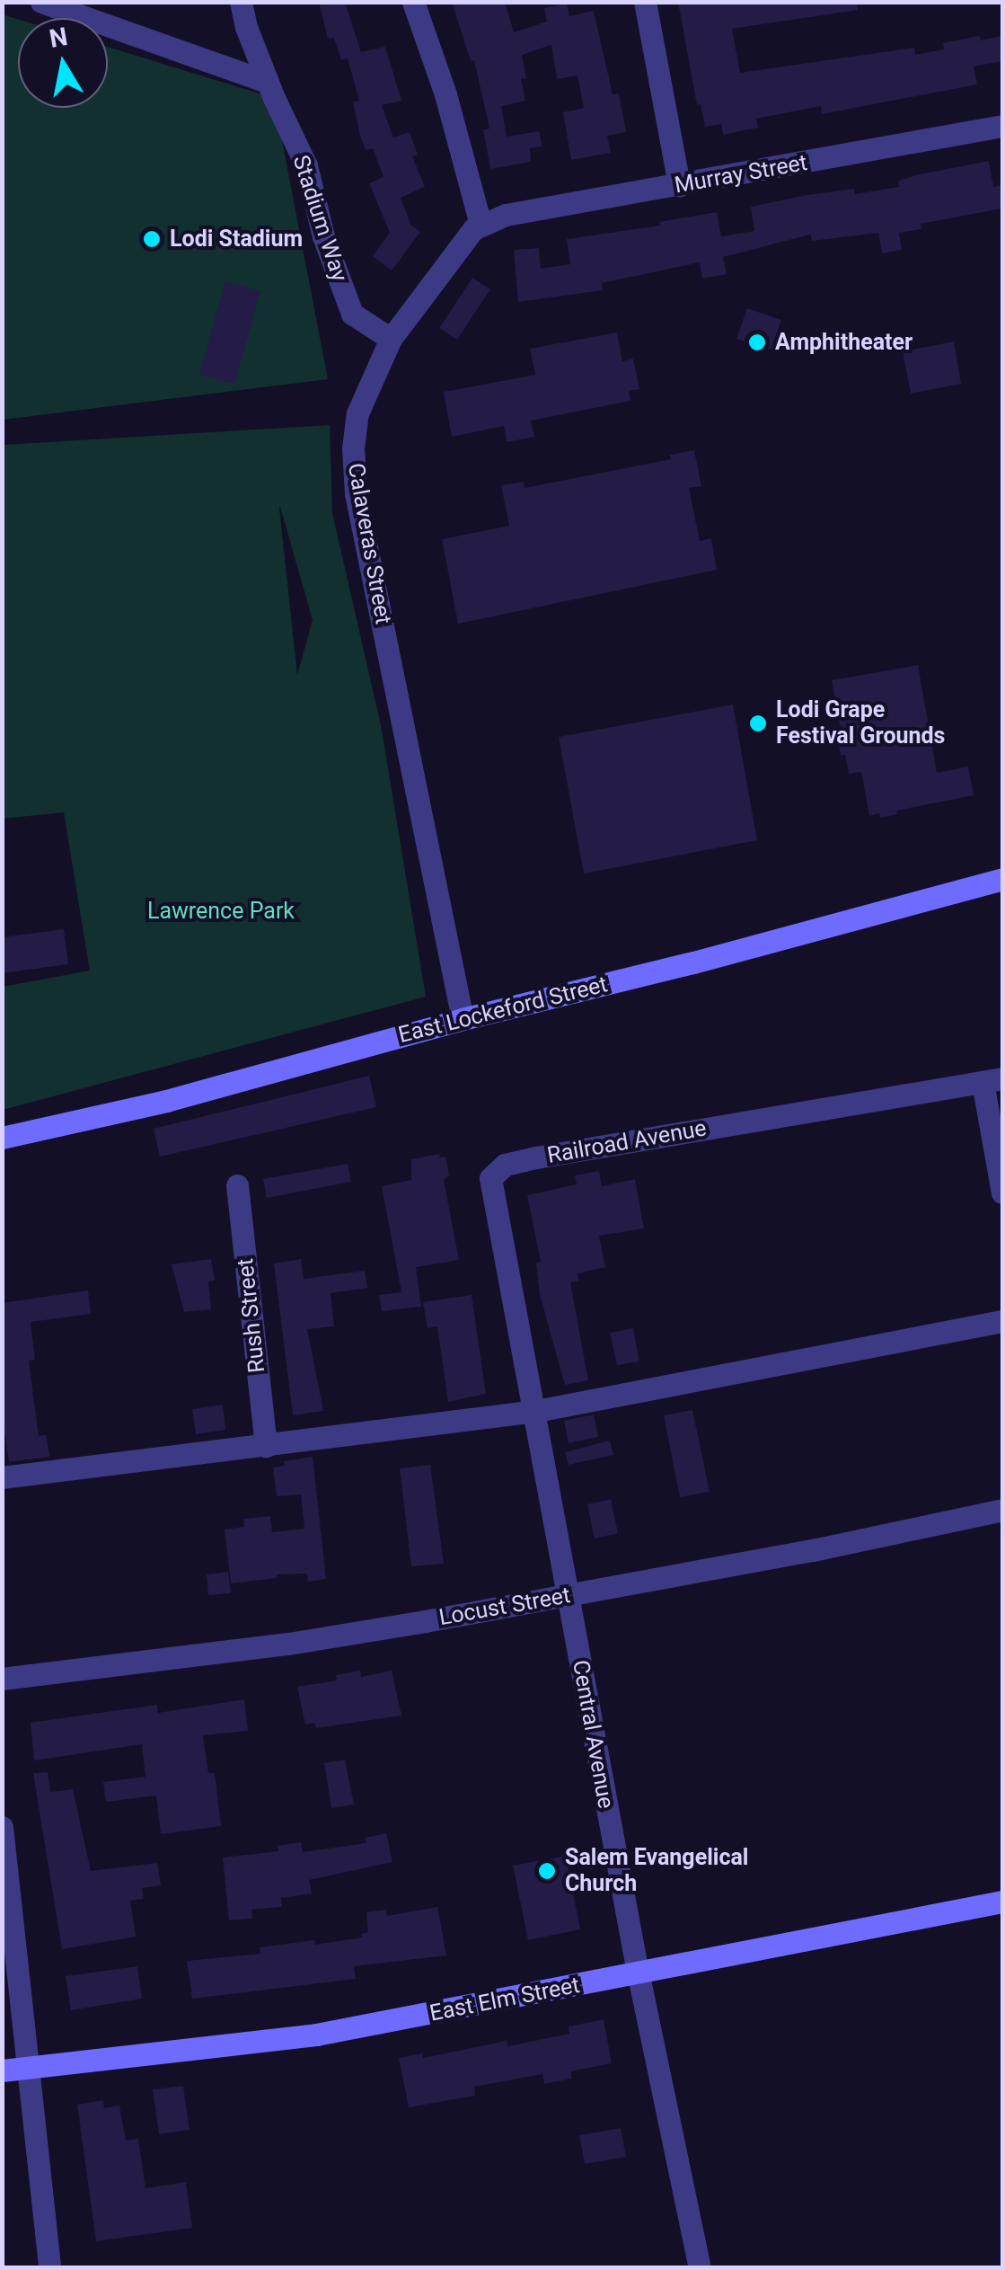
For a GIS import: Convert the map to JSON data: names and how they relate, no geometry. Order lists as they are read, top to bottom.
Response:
{
  "streets": {
    "street": [
      "Murray Street",
      "Stadium Way",
      "Calaveras Street",
      "East Lockeford Street",
      "Railroad Avenue",
      "Rush Street",
      "Locust Street",
      "Central Avenue",
      "East Elm Street"
    ]
  },
  "crossings": [
    ["Murray Street", "Calaveras Street"],
    ["Stadium Way", "Calaveras Street"],
    ["Calaveras Street", "East Lockeford Street"],
    ["Railroad Avenue", "Central Avenue"],
    ["Locust Street", "Central Avenue"],
    ["Central Avenue", "East Elm Street"]
  ],
  "parks": ["Lawrence Park"],
  "places": [
    "Lodi Stadium",
    "Amphitheater",
    "Lodi Grape Festival Grounds",
    "Salem Evangelical Church"
  ],
  "north": "top"
}
